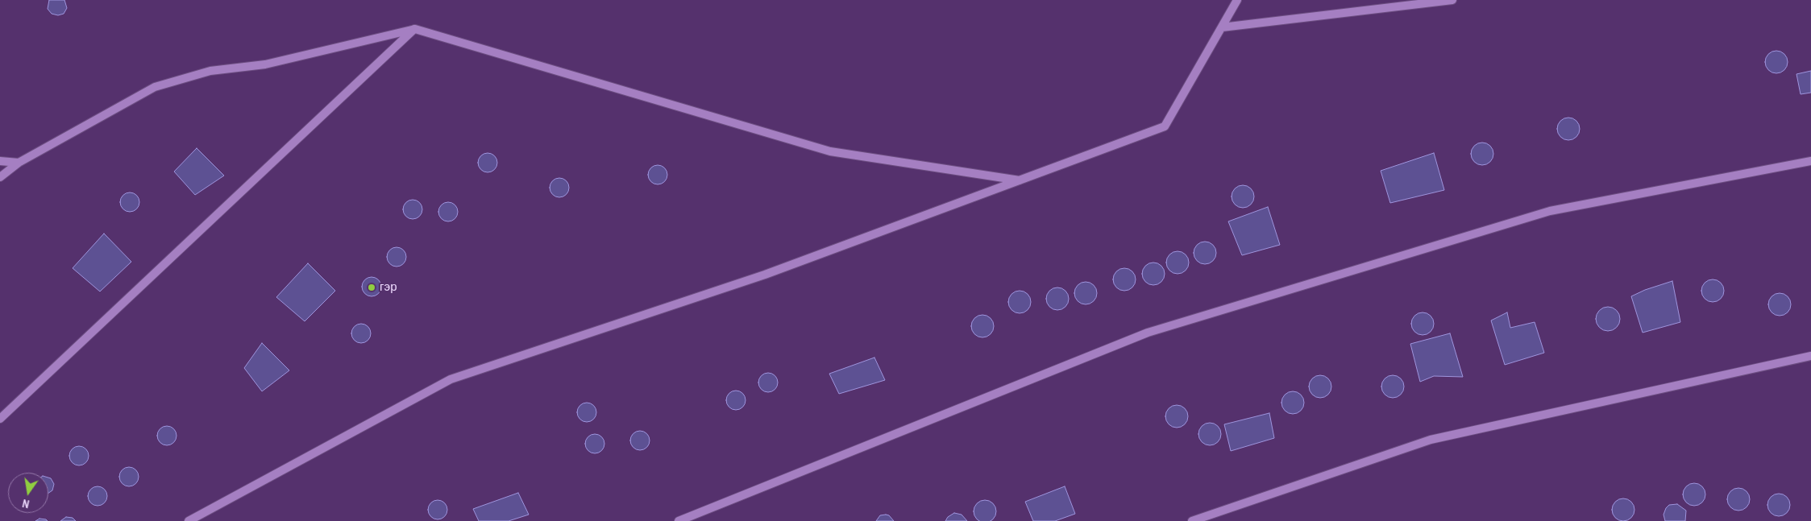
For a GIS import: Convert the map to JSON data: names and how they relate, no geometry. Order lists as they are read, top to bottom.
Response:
{
  "places": ["гэр"],
  "north": "bottom"
}
